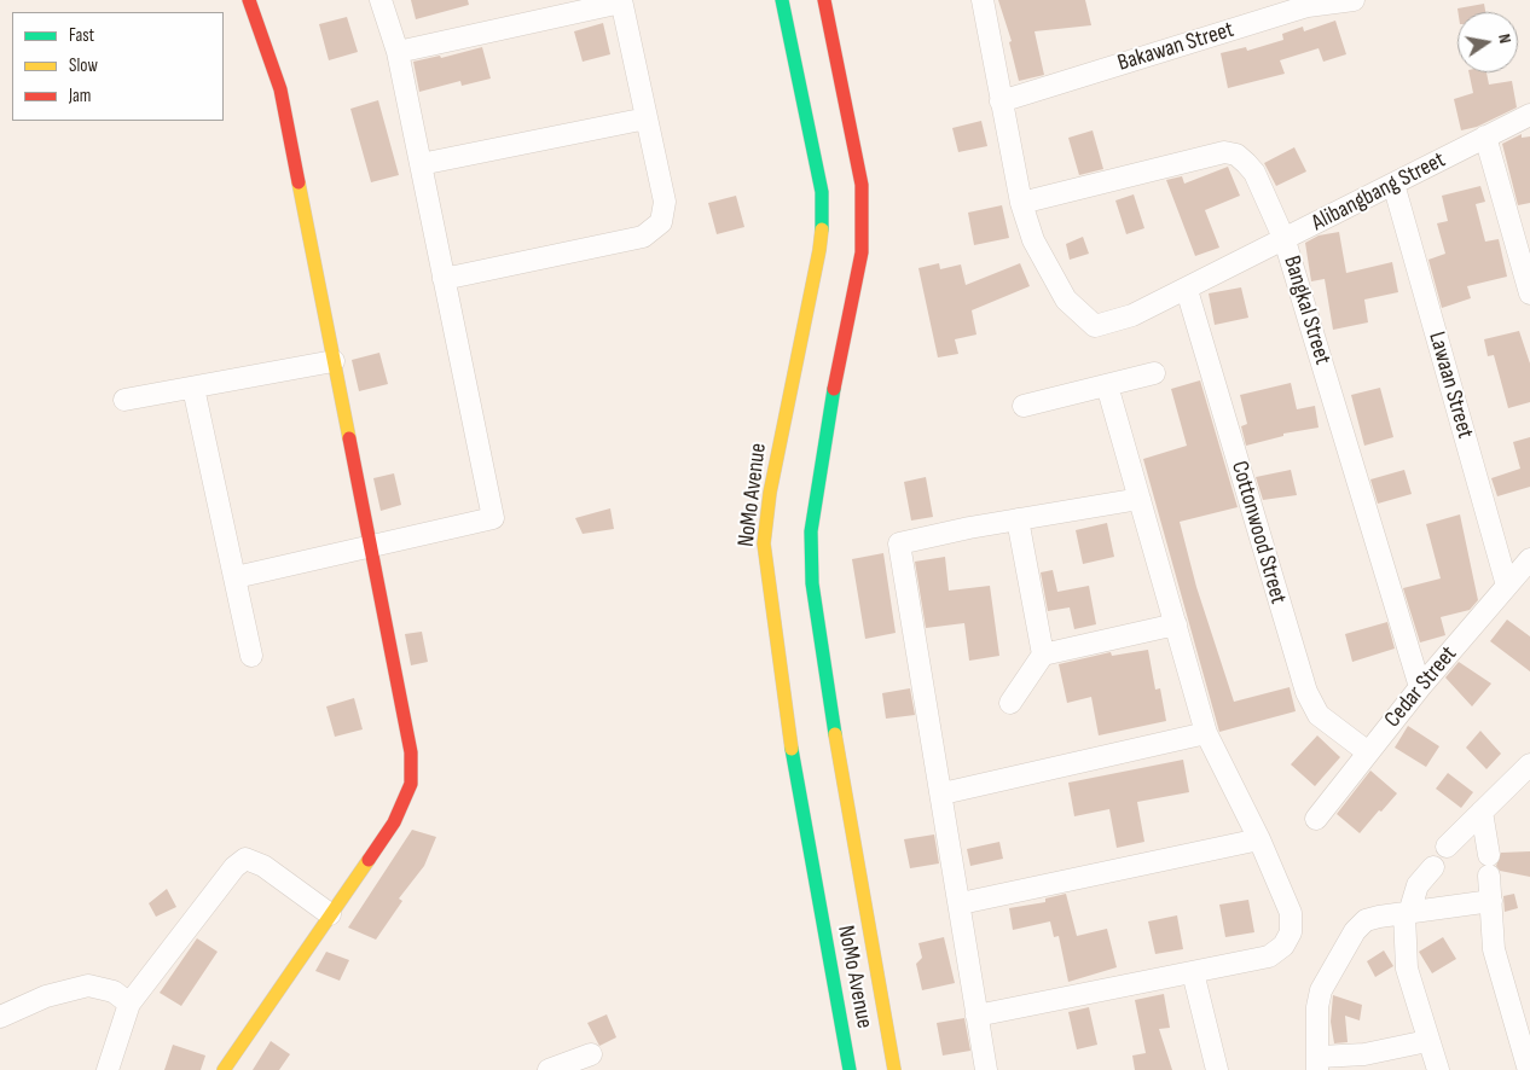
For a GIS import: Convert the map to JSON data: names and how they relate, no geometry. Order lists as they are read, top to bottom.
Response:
{
  "streets": {
    "main road": ["NoMo Avenue"],
    "street": [
      "Bakawan Street",
      "Alibangbang Street",
      "Bangkal Street",
      "Lawaan Street",
      "Cottonwood Street",
      "Cedar Street"
    ]
  },
  "crossings": [
    ["Alibangbang Street", "Bangkal Street"],
    ["Alibangbang Street", "Lawaan Street"],
    ["Alibangbang Street", "Cottonwood Street"],
    ["Bangkal Street", "Cedar Street"],
    ["Lawaan Street", "Cedar Street"],
    ["Cottonwood Street", "Cedar Street"]
  ],
  "legend": ["Fast", "Slow", "Jam"],
  "north": "right"
}
